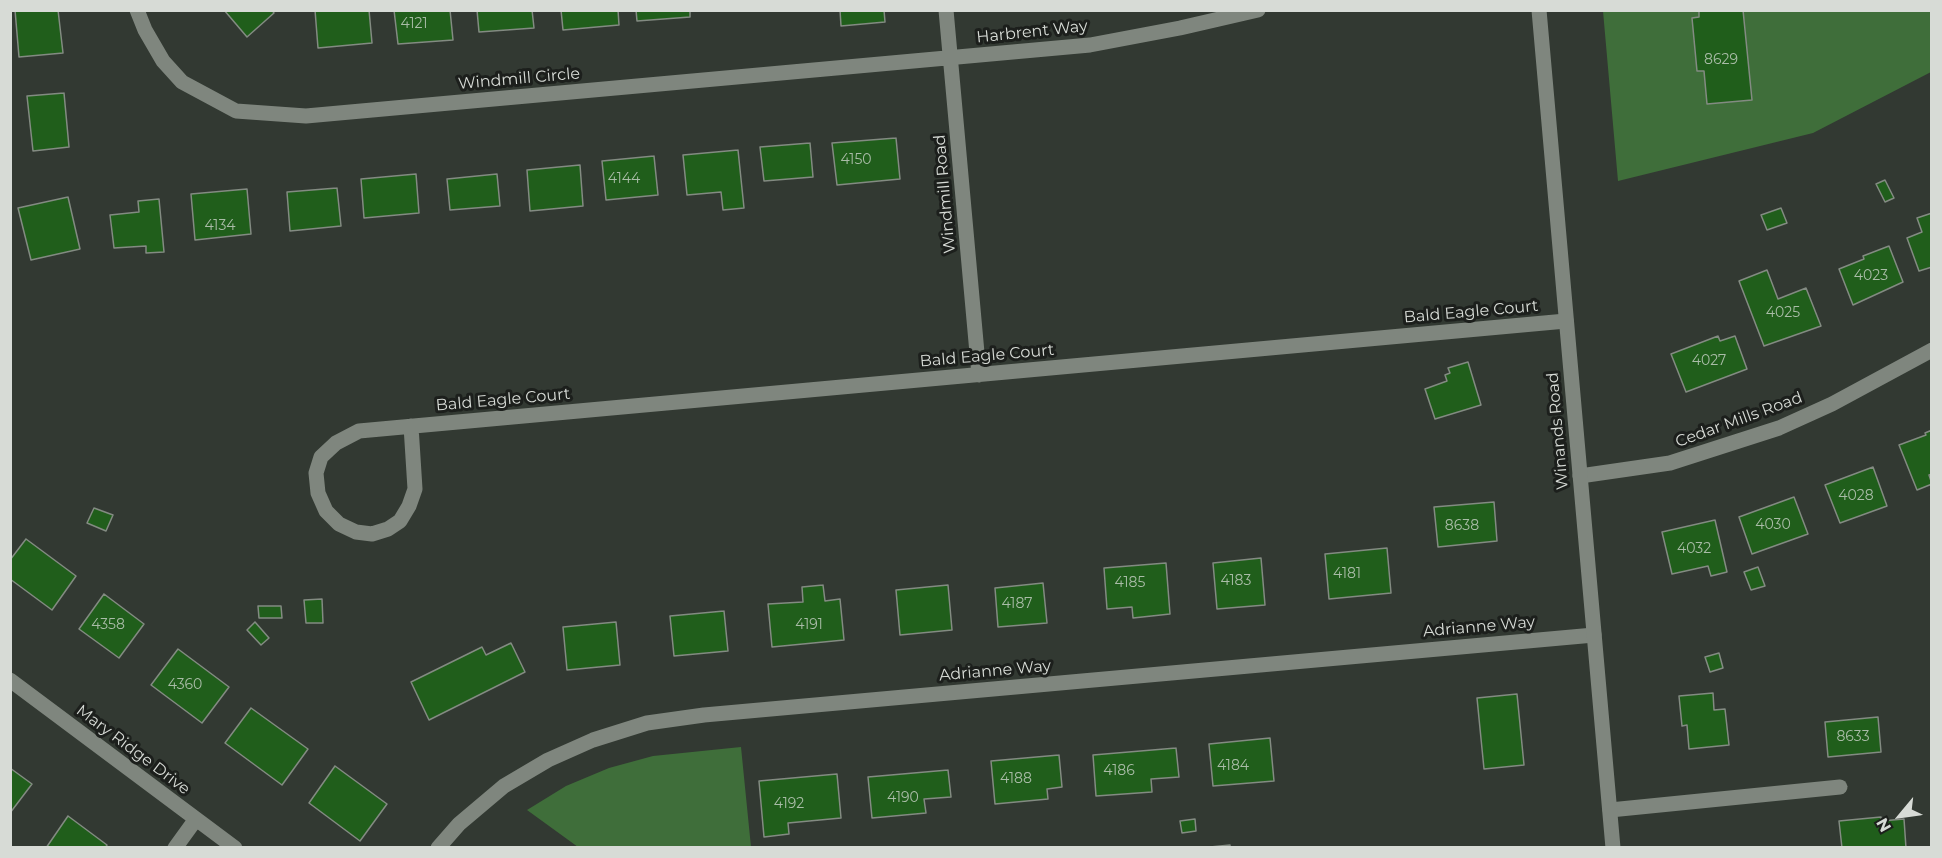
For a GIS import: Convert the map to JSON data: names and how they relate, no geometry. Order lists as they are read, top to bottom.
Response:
{
  "streets": {
    "street": [
      "Harbrent Way",
      "Windmill Circle",
      "Windmill Road",
      "Bald Eagle Court",
      "Cedar Mills Road",
      "Winands Road",
      "Adrianne Way",
      "Mary Ridge Drive"
    ]
  },
  "crossings": [
    ["Harbrent Way", "Windmill Circle"],
    ["Harbrent Way", "Windmill Road"],
    ["Windmill Circle", "Windmill Road"],
    ["Windmill Road", "Bald Eagle Court"],
    ["Bald Eagle Court", "Winands Road"],
    ["Cedar Mills Road", "Winands Road"],
    ["Winands Road", "Adrianne Way"]
  ],
  "house_numbers": [
    "4121",
    "8629",
    "4150",
    "4144",
    "4134",
    "4023",
    "4025",
    "4027",
    "4028",
    "4030",
    "8638",
    "4032",
    "4181",
    "4183",
    "4185",
    "4187",
    "4358",
    "4191",
    "4360",
    "8633",
    "4184",
    "4186",
    "4188",
    "4190",
    "4192"
  ],
  "north": "bottom left"
}
